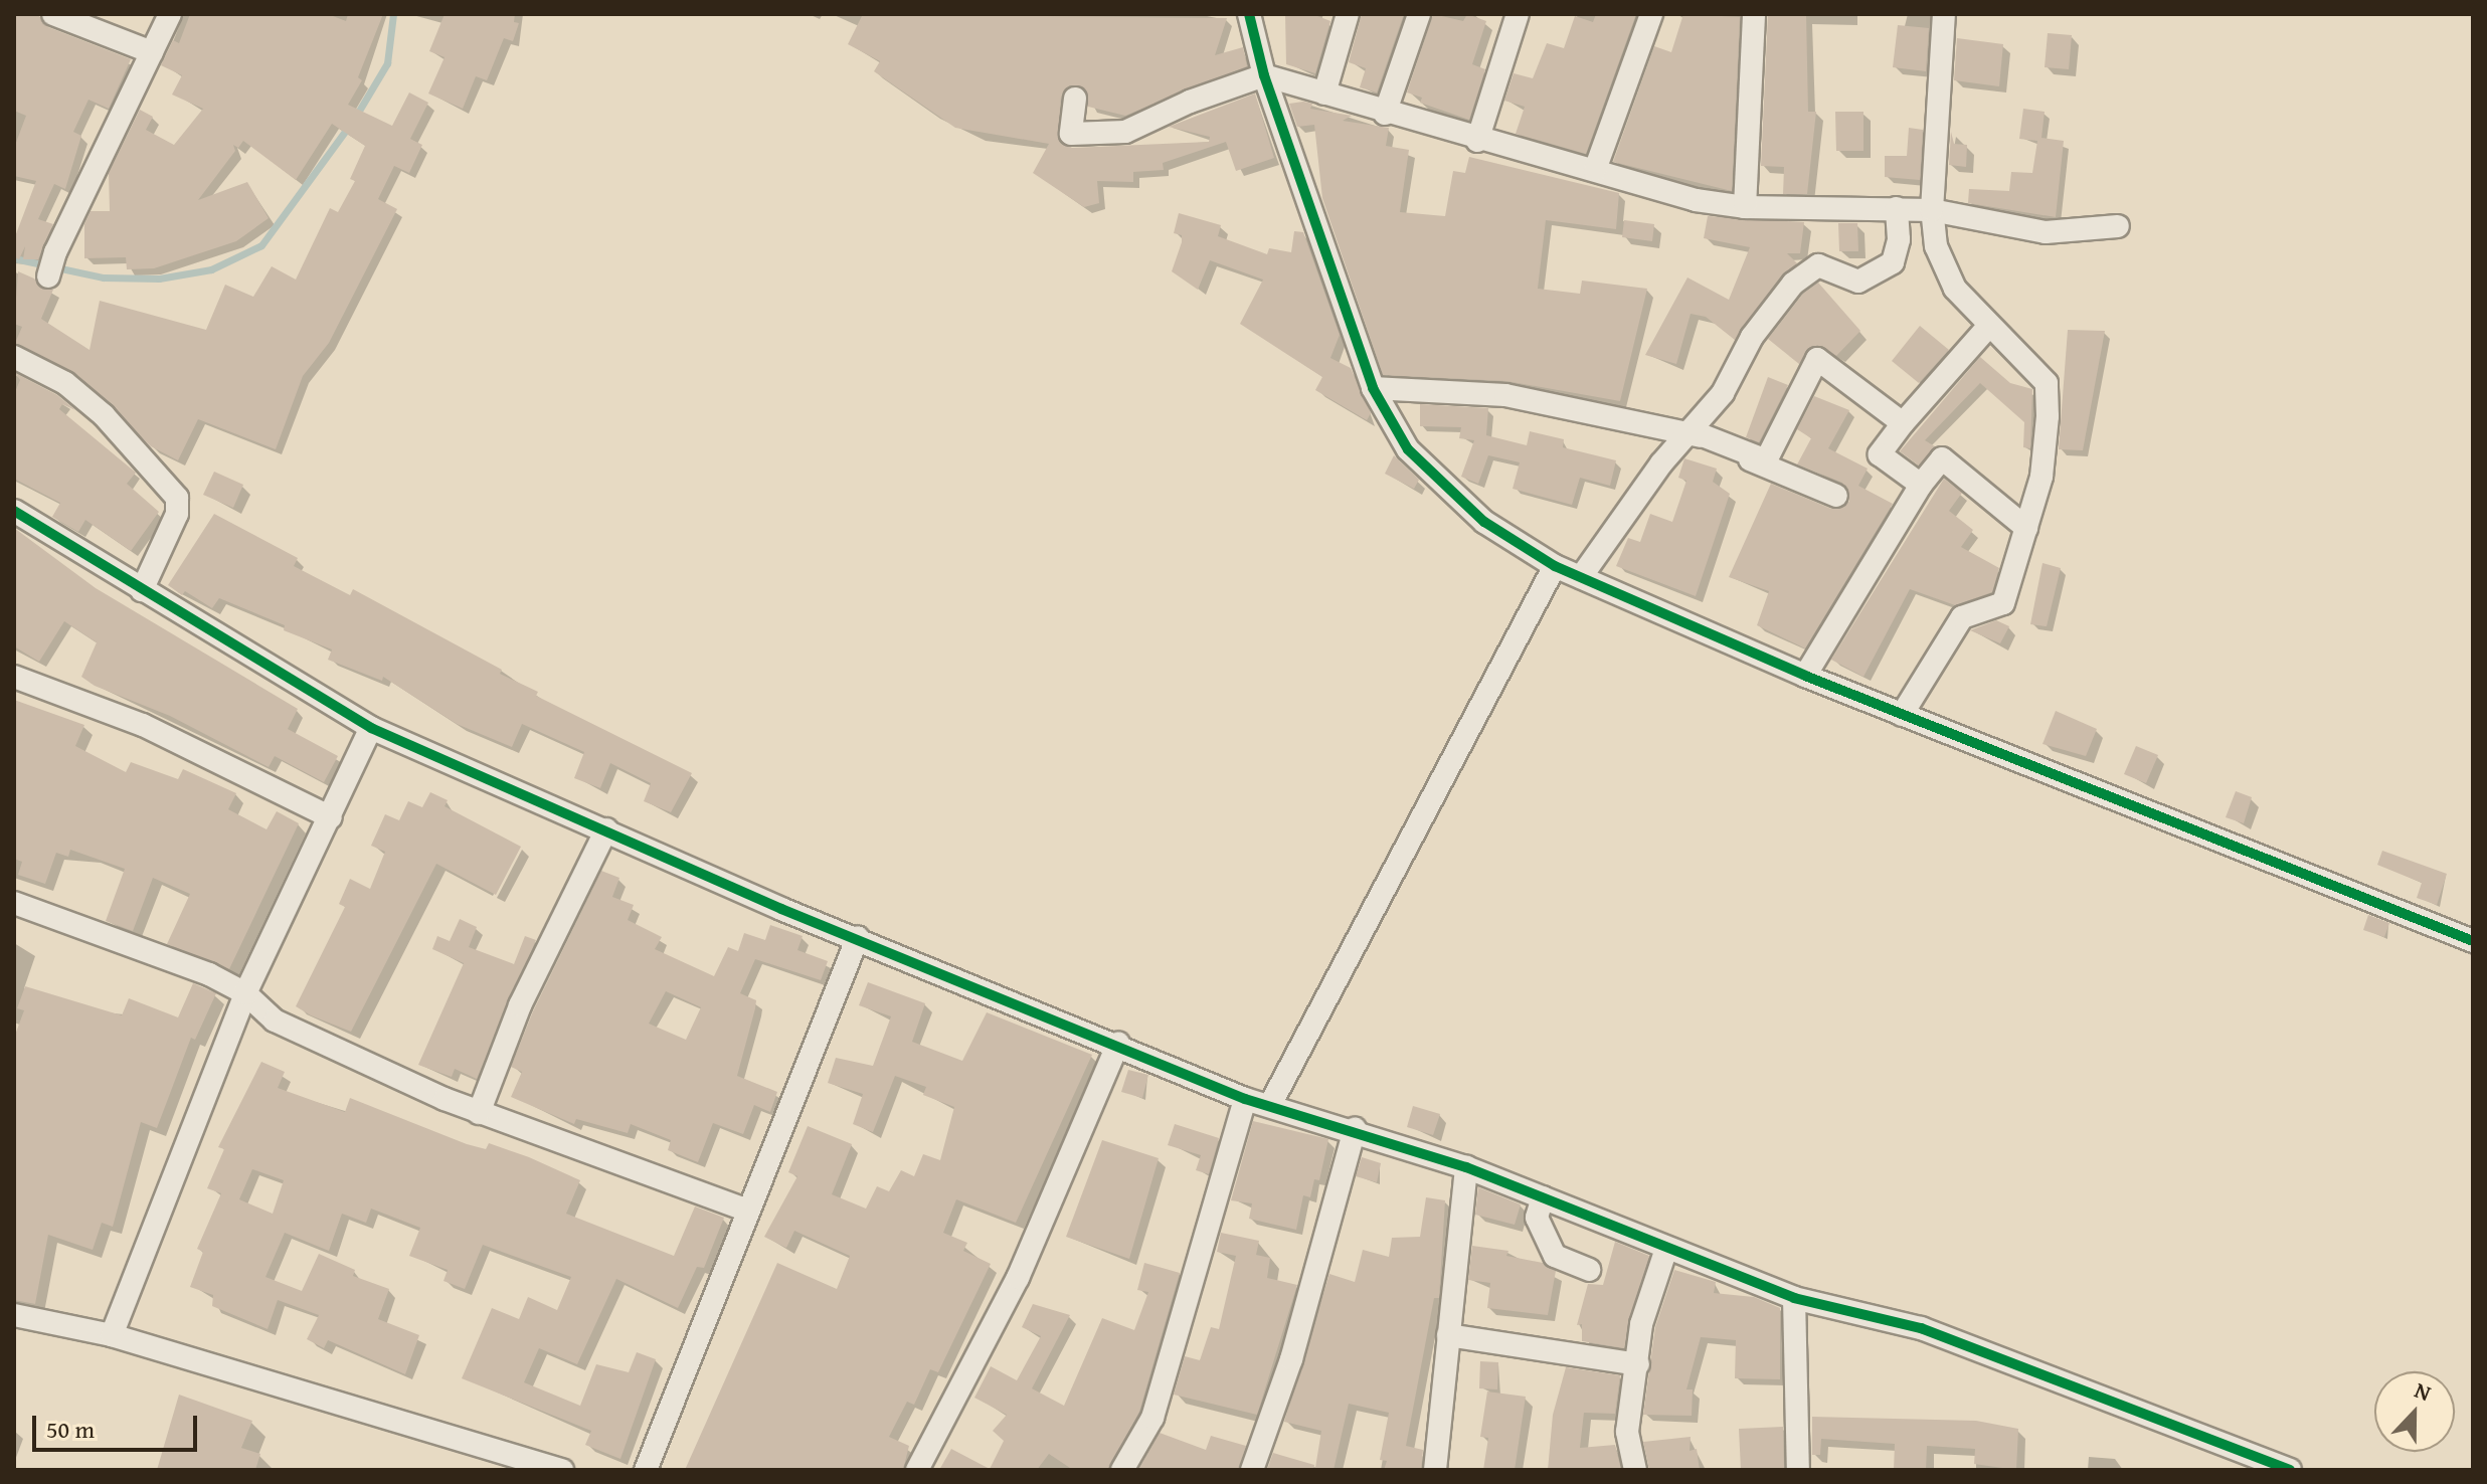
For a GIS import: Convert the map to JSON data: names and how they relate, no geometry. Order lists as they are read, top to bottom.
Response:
{
  "scale_bar": "50 m",
  "north": "top"
}
